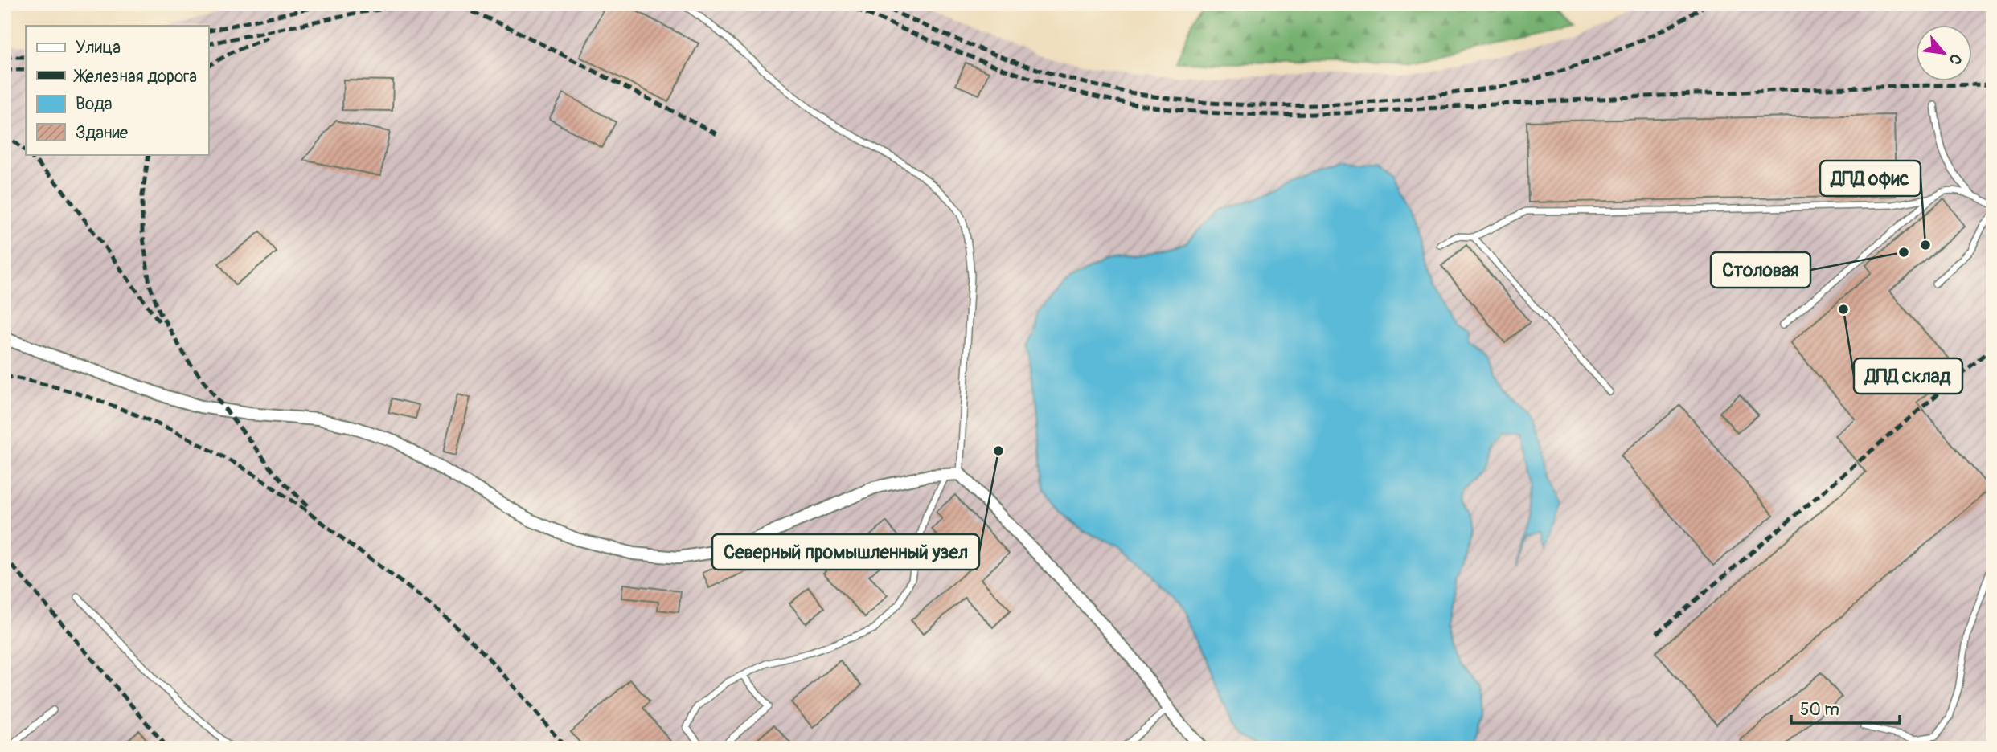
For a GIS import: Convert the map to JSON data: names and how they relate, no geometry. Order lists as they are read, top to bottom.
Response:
{
  "places": [
    "ДПД офис",
    "Столовая",
    "ДПД склад",
    "Северный промышленный узел"
  ],
  "legend": [
    "Улица",
    "Железная дорога",
    "Вода",
    "Здание"
  ],
  "scale_bar": "50 m",
  "north": "bottom right"
}
